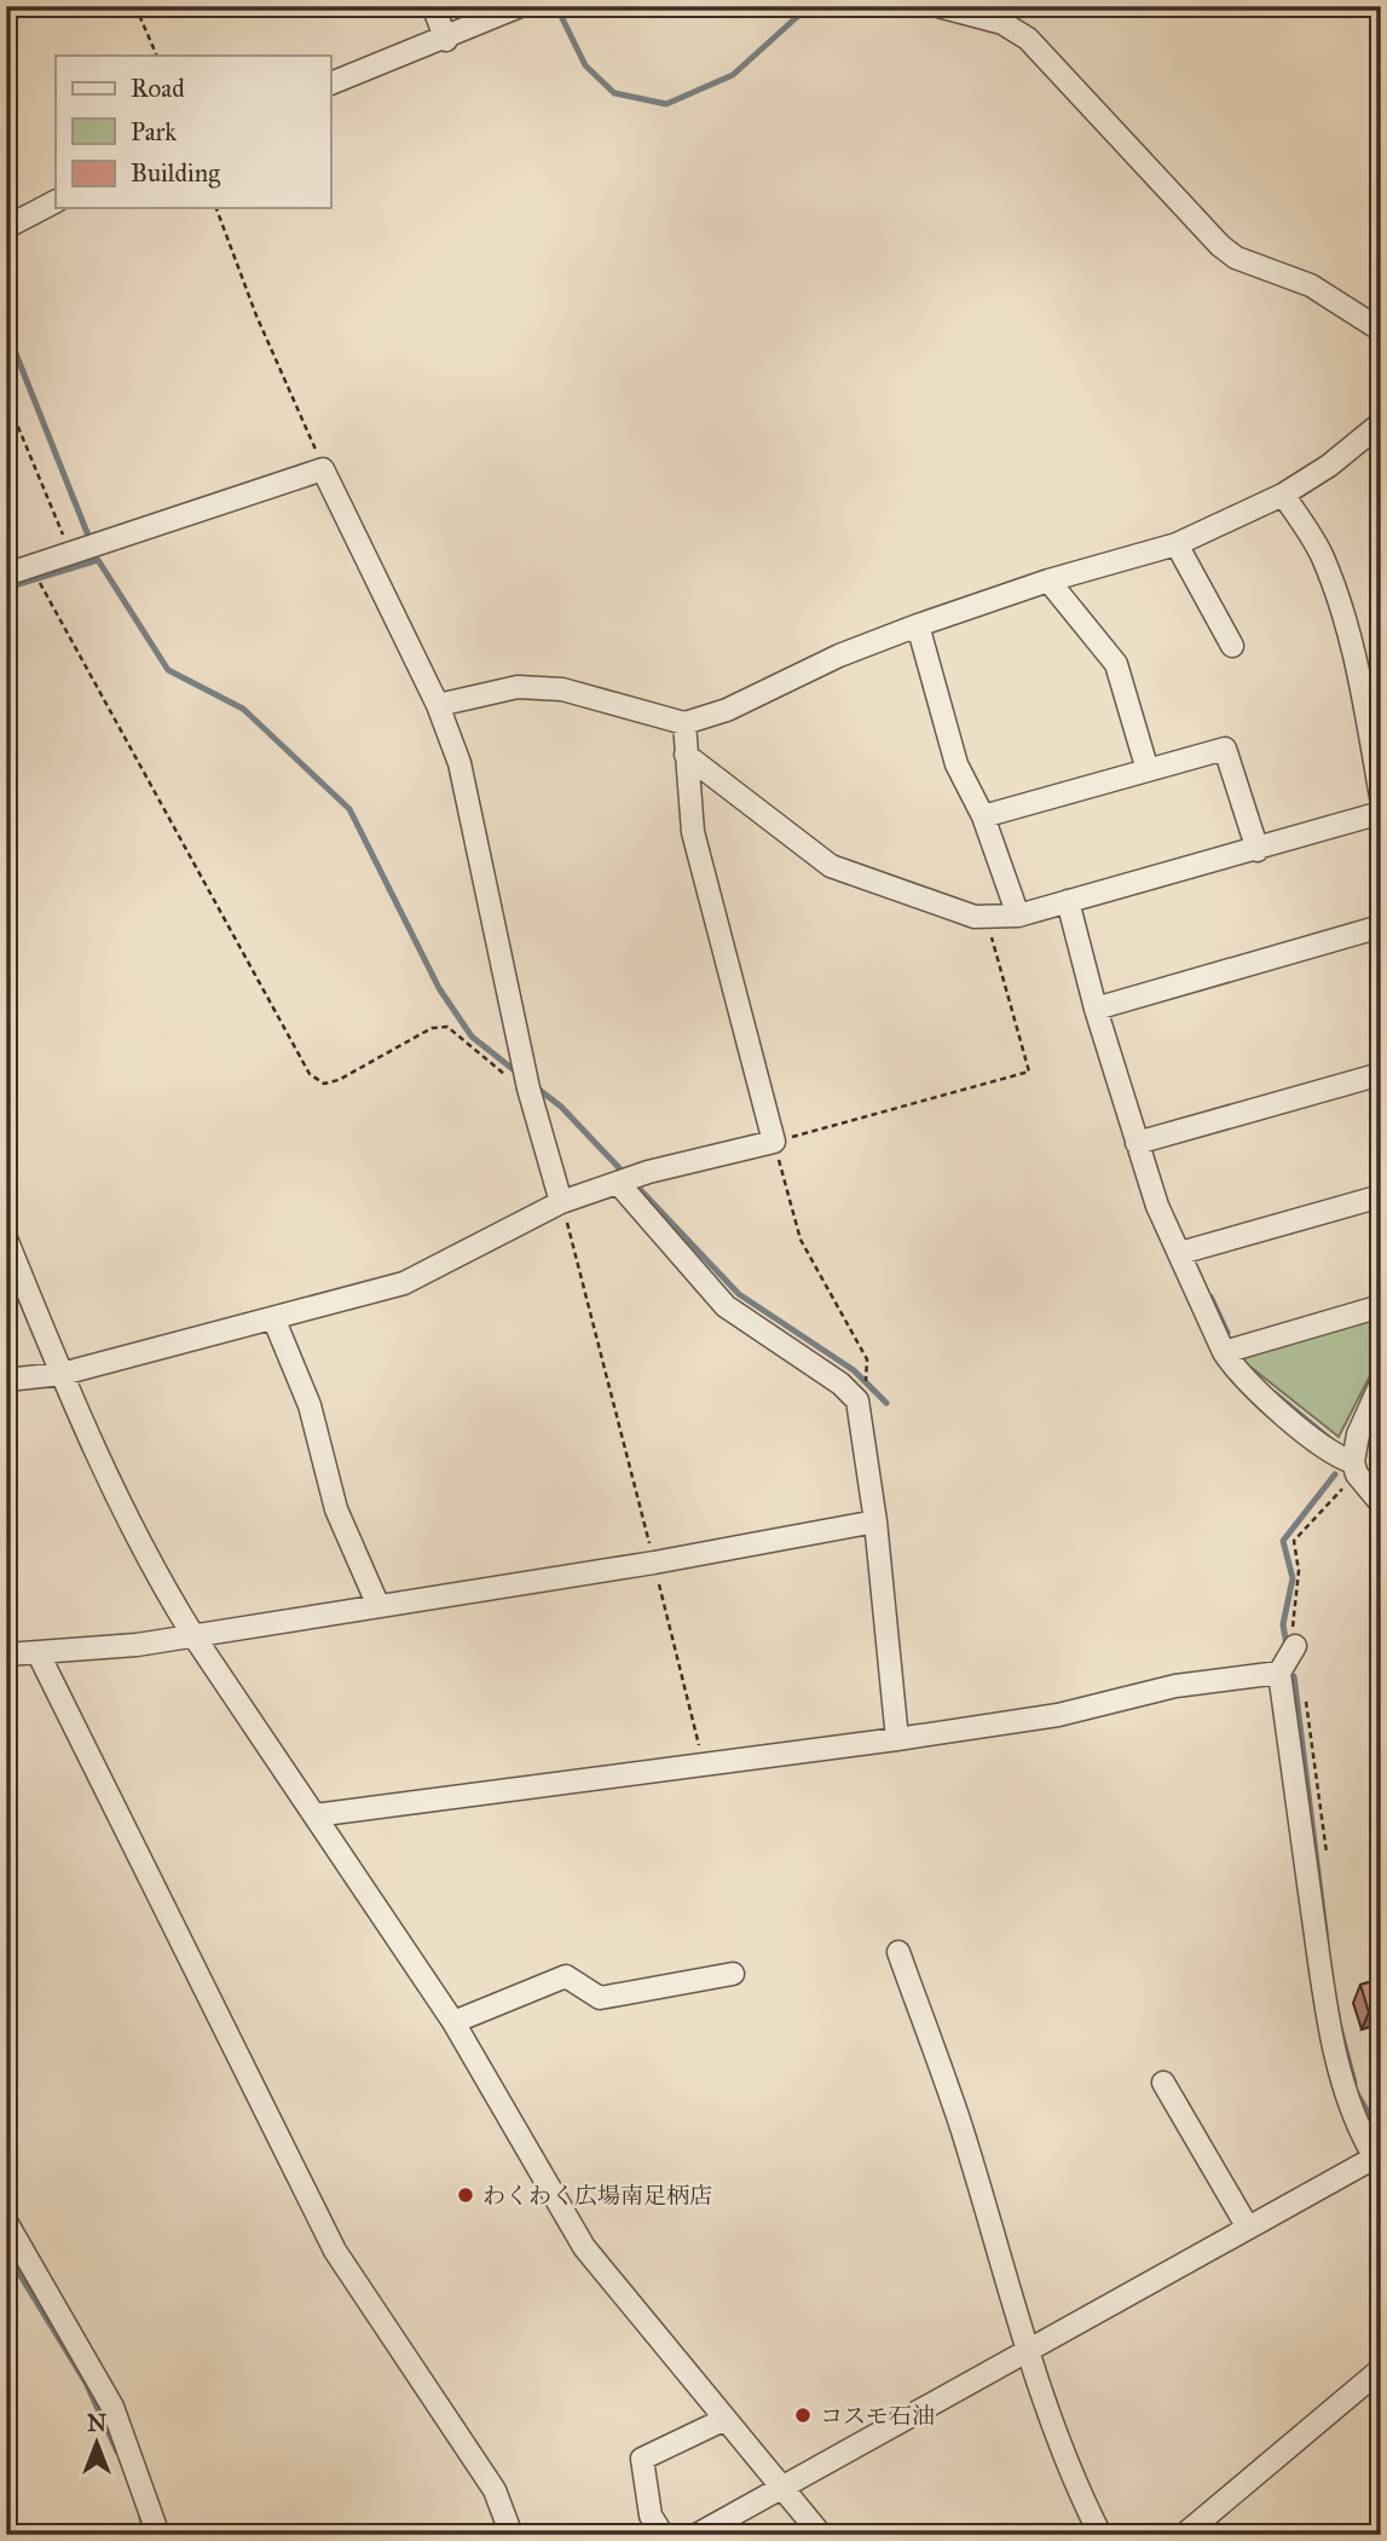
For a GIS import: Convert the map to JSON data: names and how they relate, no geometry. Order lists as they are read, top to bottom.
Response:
{
  "places": ["わくわく広場南足柄店", "コスモ石油"],
  "legend": ["Road", "Park", "Building"],
  "north": "top"
}
